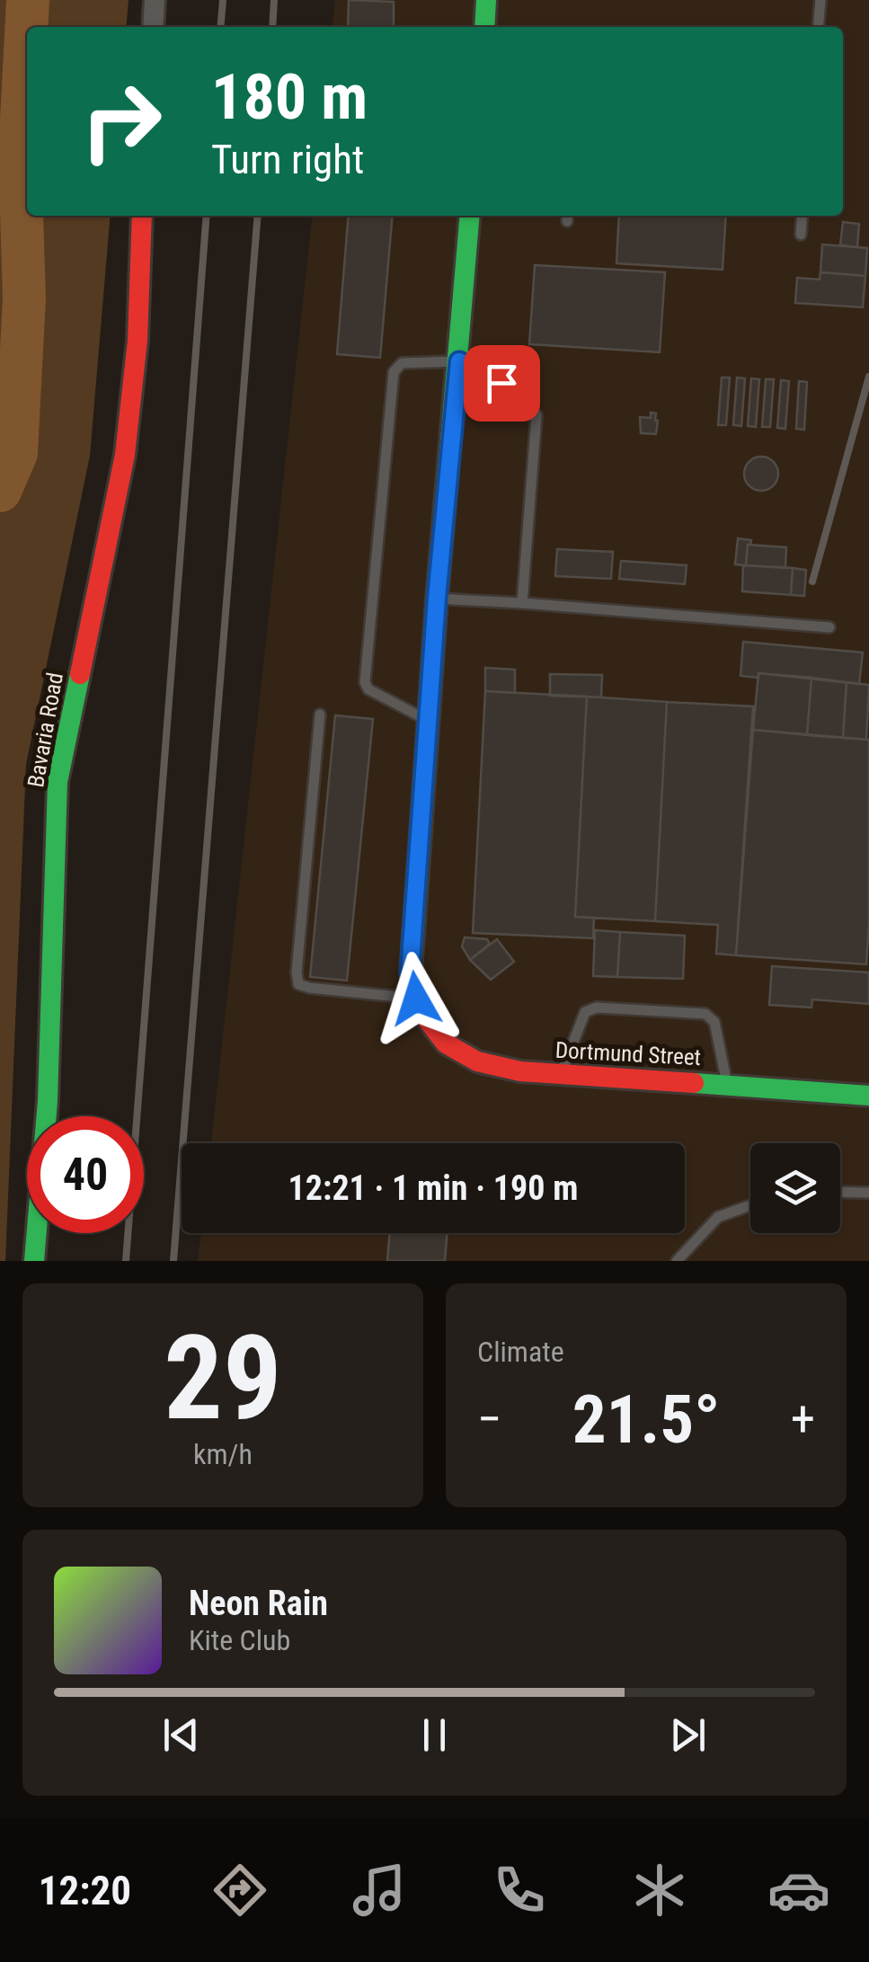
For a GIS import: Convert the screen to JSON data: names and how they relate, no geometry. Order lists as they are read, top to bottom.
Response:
{
  "streets": {
    "street": ["Bavaria Road", "Dortmund Street"]
  },
  "page": {
    "turn": ["180 m", "Turn right"],
    "limit": "40",
    "trip": "12:21 · 1 min · 190 m",
    "tile": [
      ["29", "km/h"],
      "Climate"
    ],
    "heat": ["−", "21.5°", "+"],
    "song": ["Neon Rain", "Kite Club"],
    "tabs": "12:20"
  }
}
